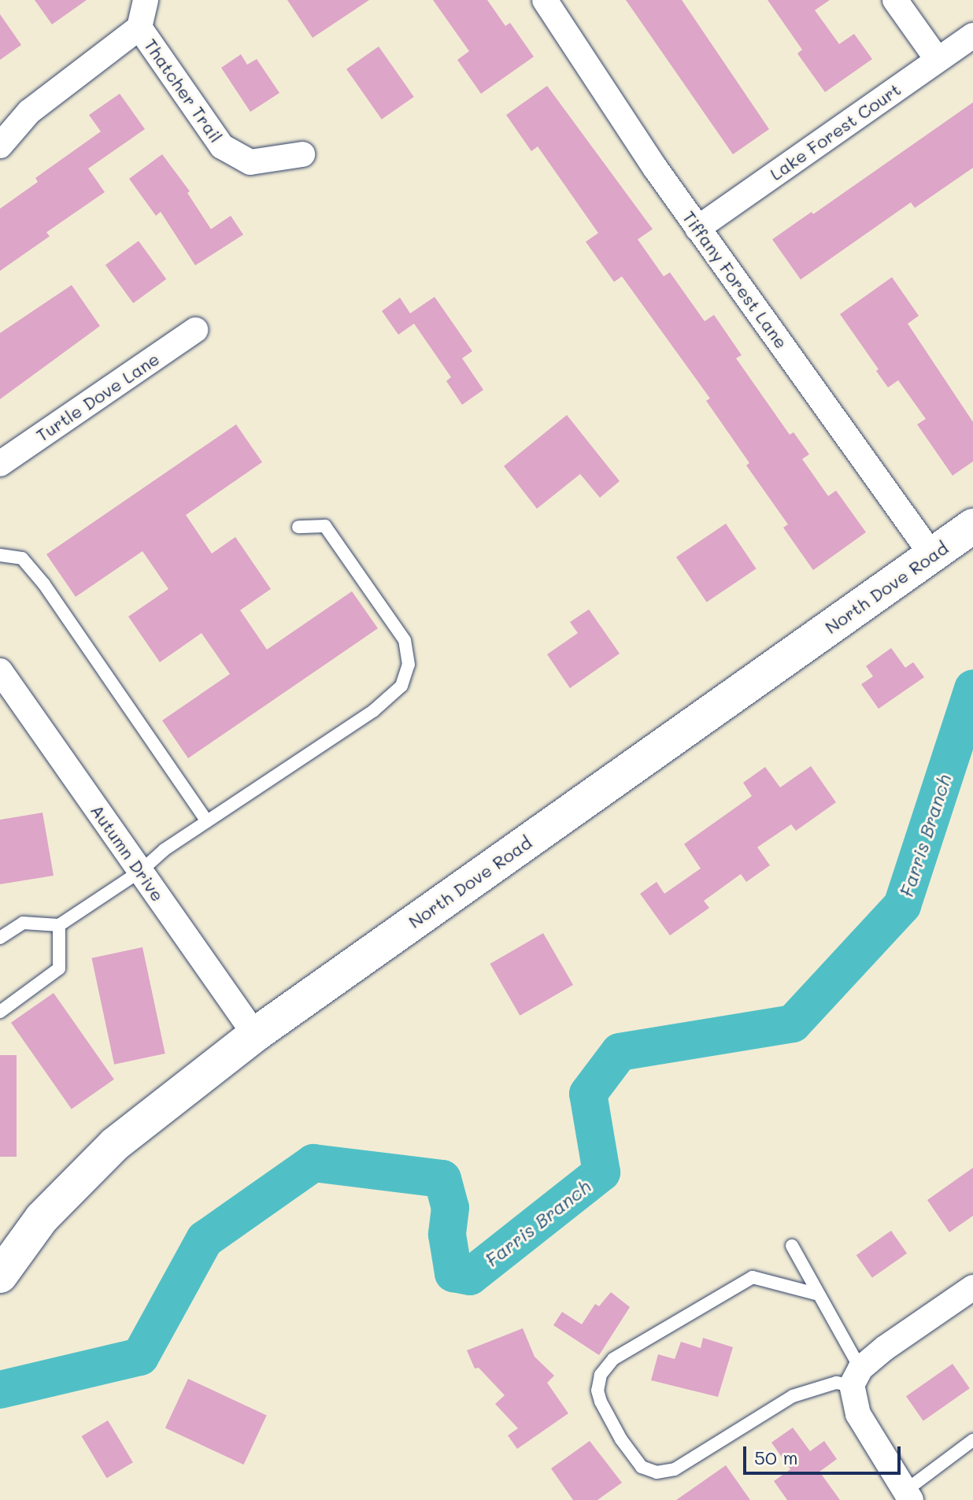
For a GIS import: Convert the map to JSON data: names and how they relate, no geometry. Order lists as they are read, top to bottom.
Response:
{
  "streets": {
    "street": [
      "Thatcher Trail",
      "Lake Forest Court",
      "Tiffany Forest Lane",
      "Turtle Dove Lane",
      "North Dove Road",
      "Autumn Drive"
    ]
  },
  "crossings": [
    ["Lake Forest Court", "Tiffany Forest Lane"],
    ["Tiffany Forest Lane", "North Dove Road"],
    ["North Dove Road", "Autumn Drive"]
  ],
  "water": ["Farris Branch"],
  "scale_bar": "50 m"
}
